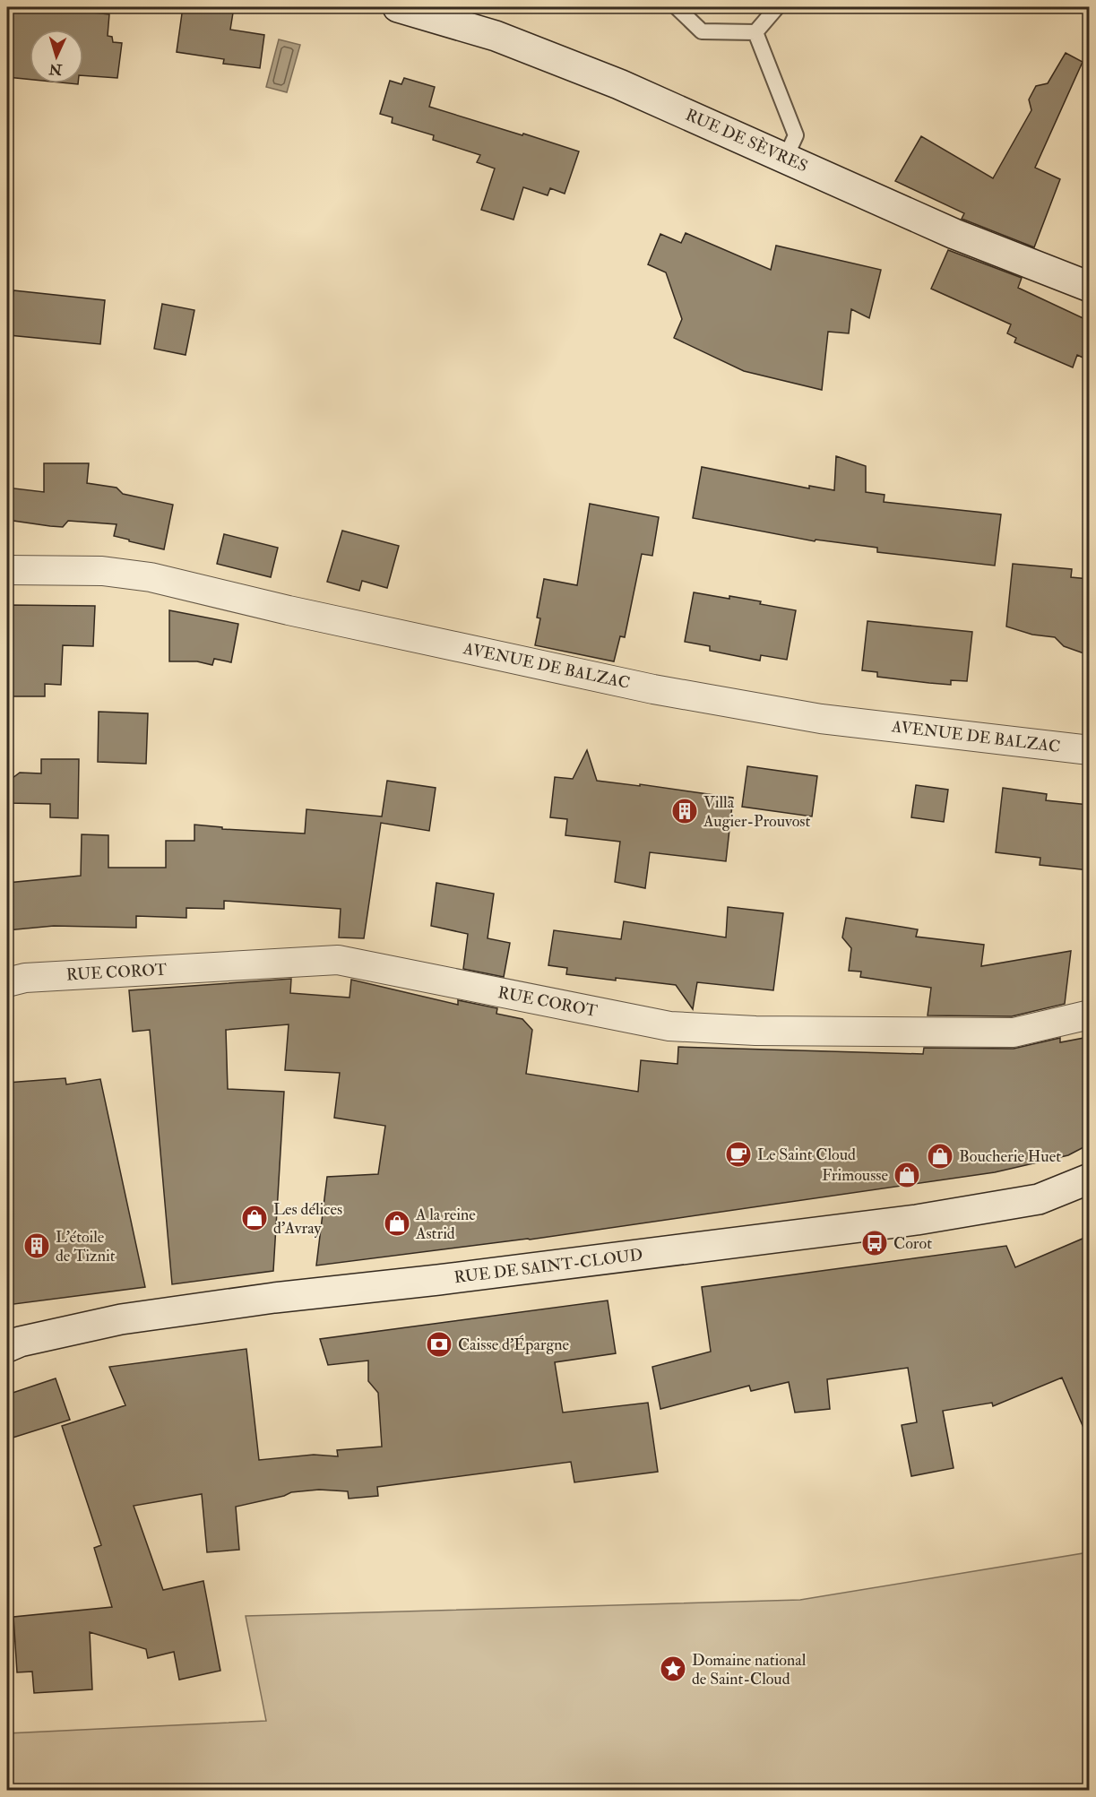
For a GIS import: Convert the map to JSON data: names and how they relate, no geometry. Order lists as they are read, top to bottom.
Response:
{
  "streets": {
    "main road": ["RUE DE SÈVRES", "RUE DE SAINT-CLOUD"],
    "street": ["AVENUE DE BALZAC", "RUE COROT"]
  },
  "places": {
    "building": ["Villa Augier-Prouvost", "L'étoile de Tiznit"],
    "cafe": ["Le Saint Cloud"],
    "shop": [
      "Boucherie Huet",
      "Frimousse",
      "Les délices d'Avray",
      "A la reine Astrid"
    ],
    "bus stop": ["Corot"],
    "bank": ["Caisse d’Épargne"],
    "place": ["Domaine national de Saint-Cloud"]
  },
  "north": "bottom"
}
